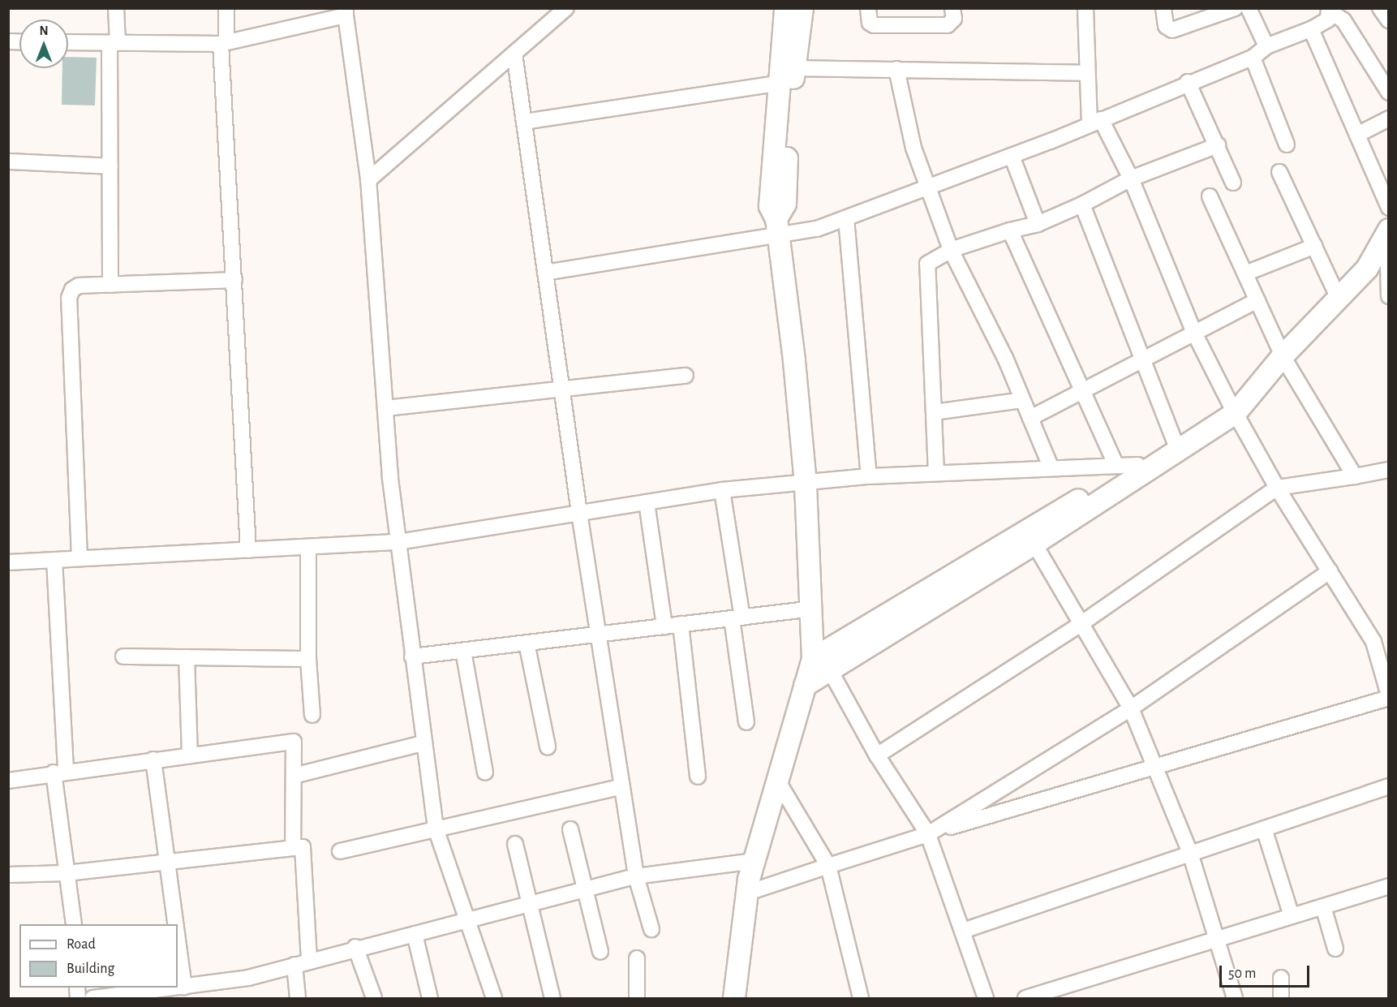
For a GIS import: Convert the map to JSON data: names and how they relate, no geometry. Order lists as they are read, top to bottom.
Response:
{
  "legend": ["Road", "Building"],
  "scale_bar": "50 m",
  "north": "top"
}
